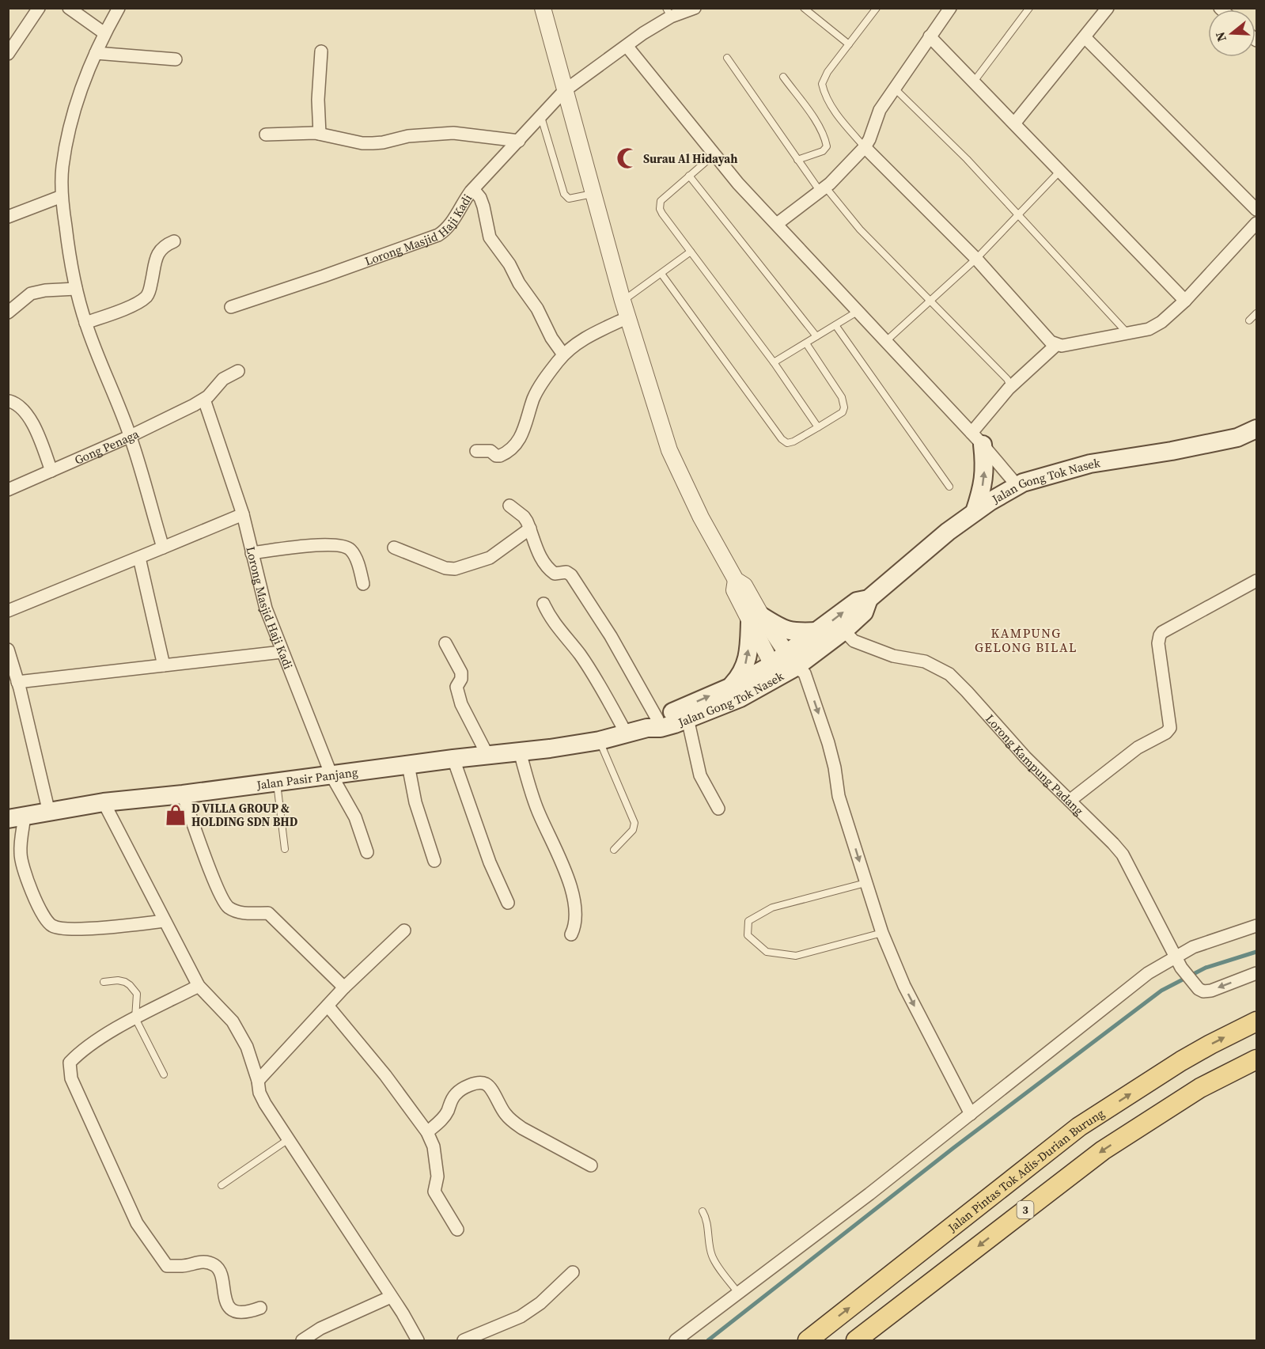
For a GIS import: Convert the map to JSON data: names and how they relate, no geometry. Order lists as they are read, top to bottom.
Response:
{
  "streets": {
    "main road": [
      "Jalan Gong Tok Nasek",
      "Jalan Pasir Panjang",
      "Jalan Pintas Tok Adis-Durian Burung",
      "3"
    ],
    "street": ["Lorong Masjid Haji Kadi", "Gong Penaga", "Lorong Kampung Padang"]
  },
  "crossings": [
    ["Lorong Masjid Haji Kadi", "Gong Penaga"],
    ["Lorong Masjid Haji Kadi", "Jalan Pasir Panjang"],
    ["Jalan Gong Tok Nasek", "Lorong Kampung Padang"],
    ["Jalan Gong Tok Nasek", "Jalan Pasir Panjang"]
  ],
  "districts": ["KAMPUNG GELONG BILAL"],
  "places": {
    "mosque": ["Surau Al Hidayah"],
    "shop": ["D VILLA GROUP & HOLDING SDN BHD"]
  },
  "north": "left"
}
